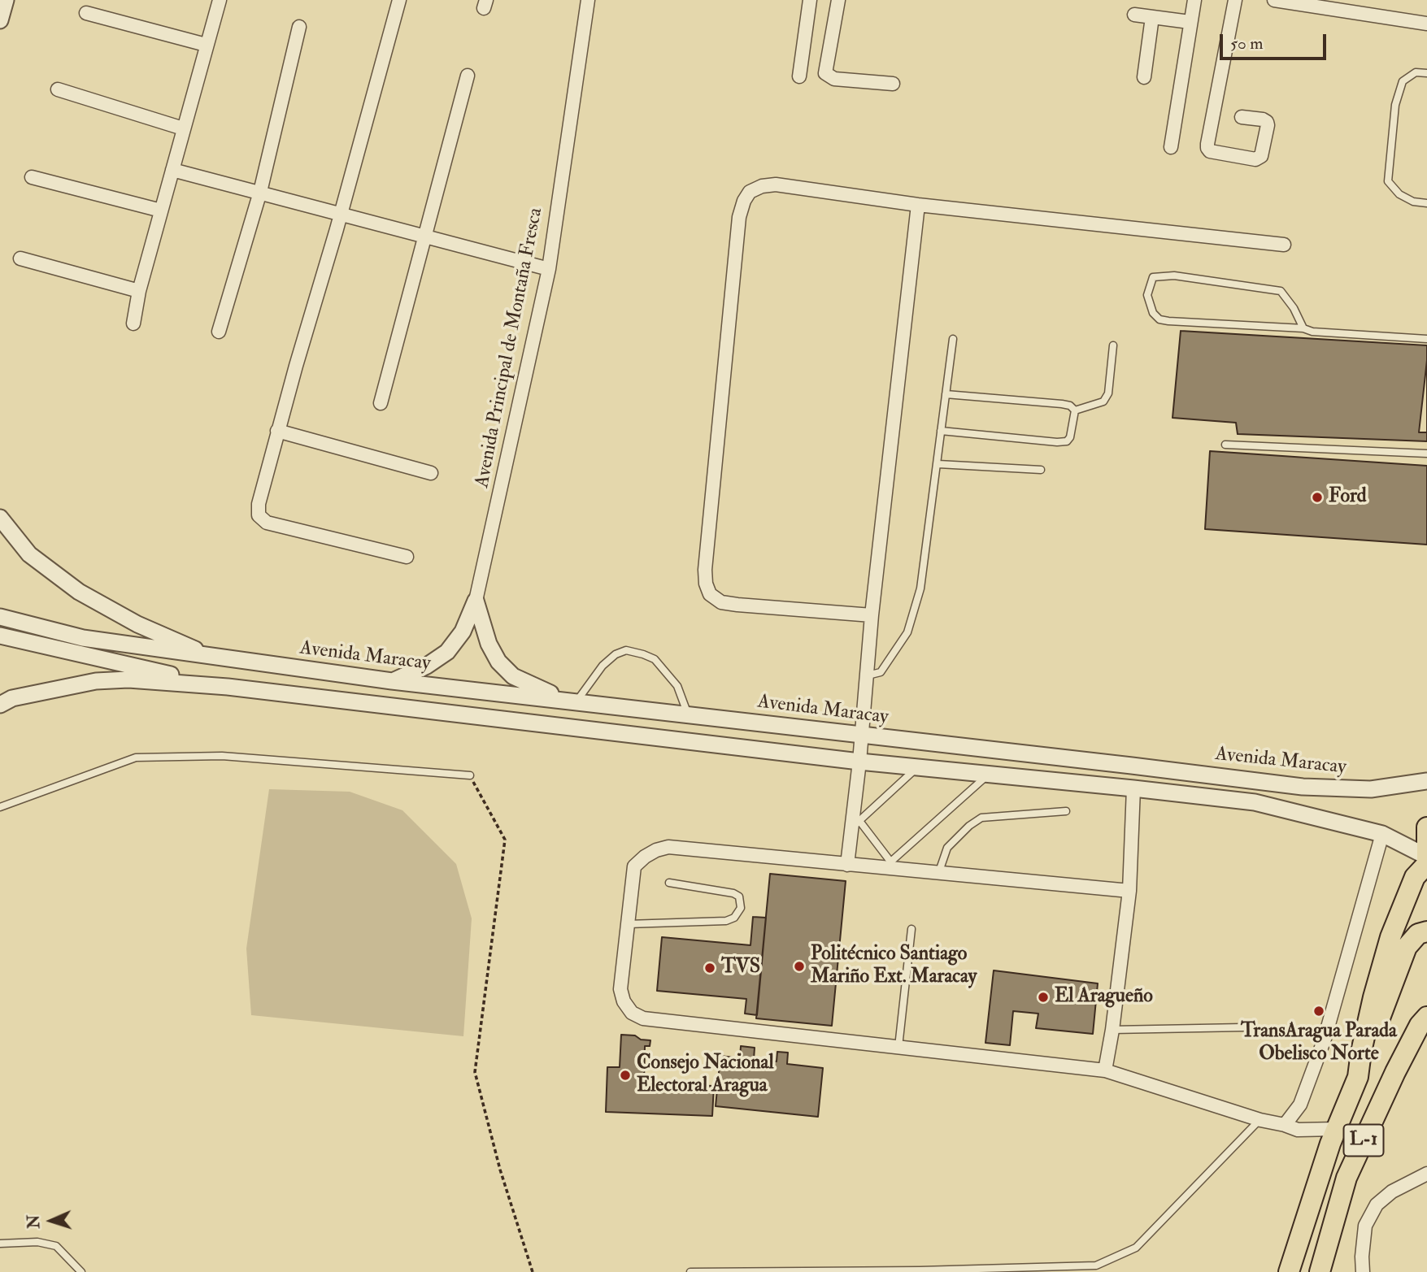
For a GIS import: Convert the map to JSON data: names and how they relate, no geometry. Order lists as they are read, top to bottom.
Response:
{
  "streets": {
    "main road": ["L-1"],
    "street": ["Avenida Principal de Montaña Fresca", "Avenida Maracay"]
  },
  "places": [
    "Ford",
    "Politécnico Santiago Mariño Ext. Maracay",
    "TVS",
    "El Aragueño",
    "TransAragua Parada Obelisco Norte",
    "Consejo Nacional Electoral Aragua"
  ],
  "scale_bar": "50 m",
  "north": "left"
}
